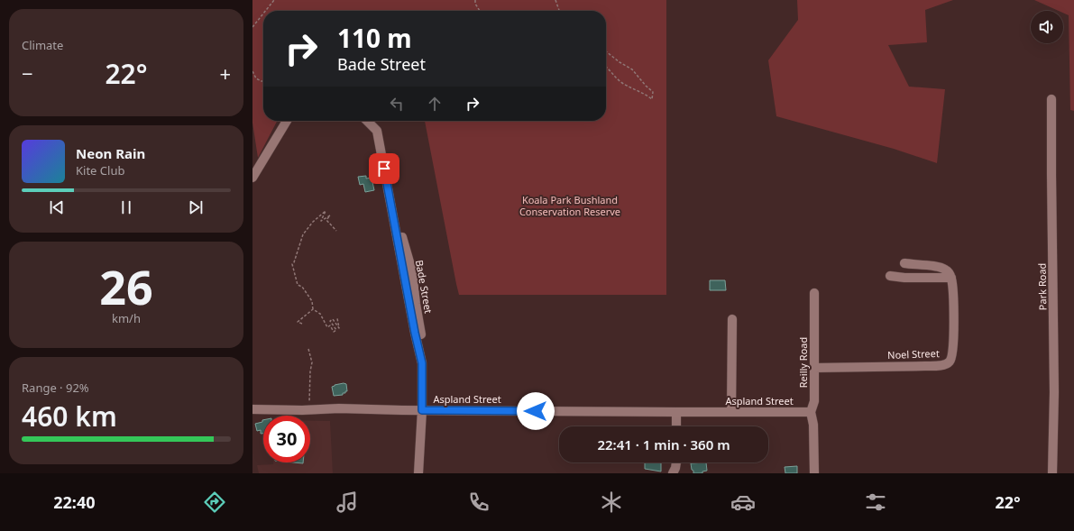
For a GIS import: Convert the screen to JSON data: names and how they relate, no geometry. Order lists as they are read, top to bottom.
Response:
{
  "streets": {
    "street": [
      "Bade Street",
      "Park Road",
      "Noel Street",
      "Reilly Road",
      "Aspland Street"
    ]
  },
  "crossings": [
    ["Bade Street", "Aspland Street"],
    ["Noel Street", "Reilly Road"],
    ["Reilly Road", "Aspland Street"]
  ],
  "parks": ["Koala Park Bushland Conservation Reserve"],
  "page": {
    "tile": [
      "Climate",
      ["26", "km/h"],
      ["Range · 92%", "460 km"]
    ],
    "turn": ["110 m", "Bade Street"],
    "heat": ["−", "22°", "+"],
    "song": ["Neon Rain", "Kite Club"],
    "limit": "30",
    "trip": "22:41 · 1 min · 360 m",
    "tabs": ["22:40", "22°"]
  }
}
